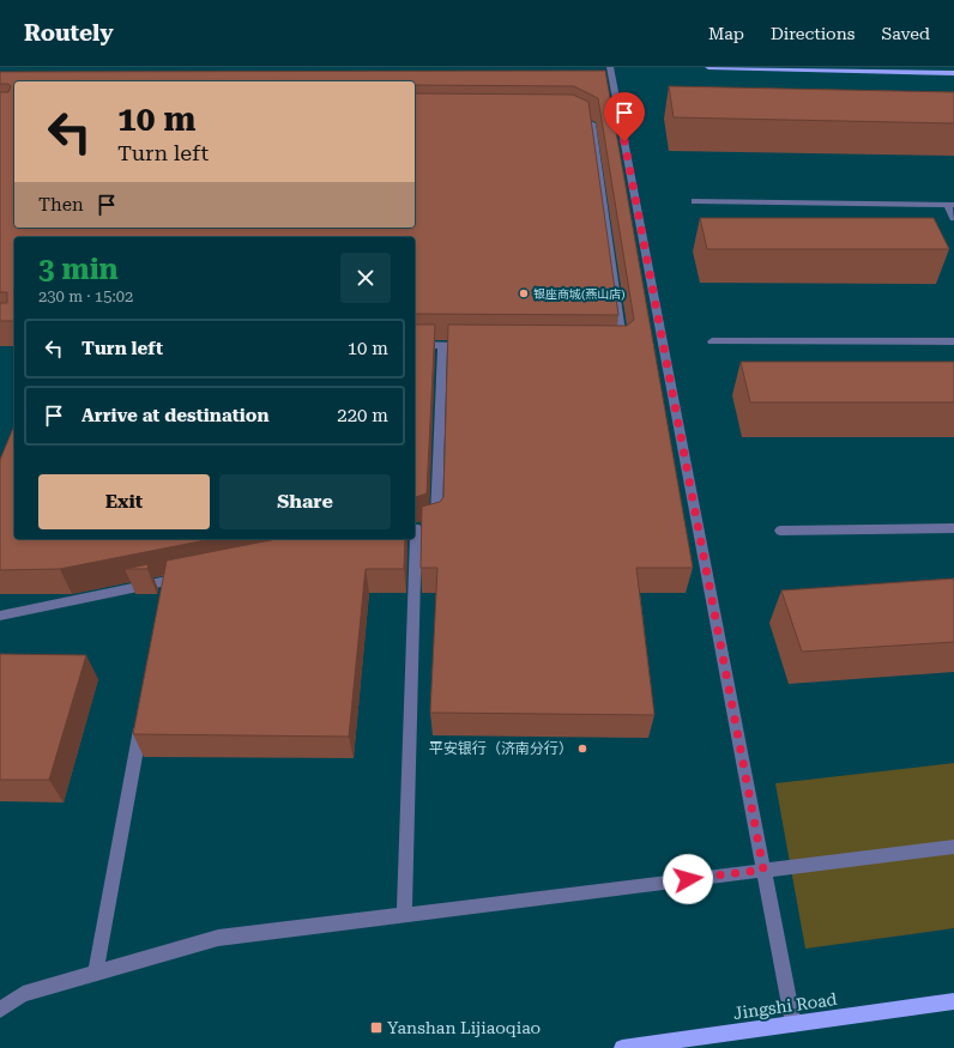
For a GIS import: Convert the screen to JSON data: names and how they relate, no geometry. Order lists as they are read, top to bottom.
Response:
{
  "streets": {
    "main road": ["Jingshi Road"]
  },
  "places": {
    "other": ["银座商城(燕山店)", "平安银行（济南分行）"],
    "transit": ["Yanshan Lijiaoqiao"]
  },
  "page": {
    "header": "Routely",
    "nav": ["Map", "Directions", "Saved"],
    "turn": ["10 m", "Turn left"],
    "then": "Then",
    "heading": ["3 min", "230 m · 15:02"],
    "list": [
      {
        "name": "Turn left",
        "value": "10 m"
      },
      {
        "name": "Arrive at destination",
        "value": "220 m"
      }
    ],
    "buttons": ["Exit", "Share"]
  }
}
